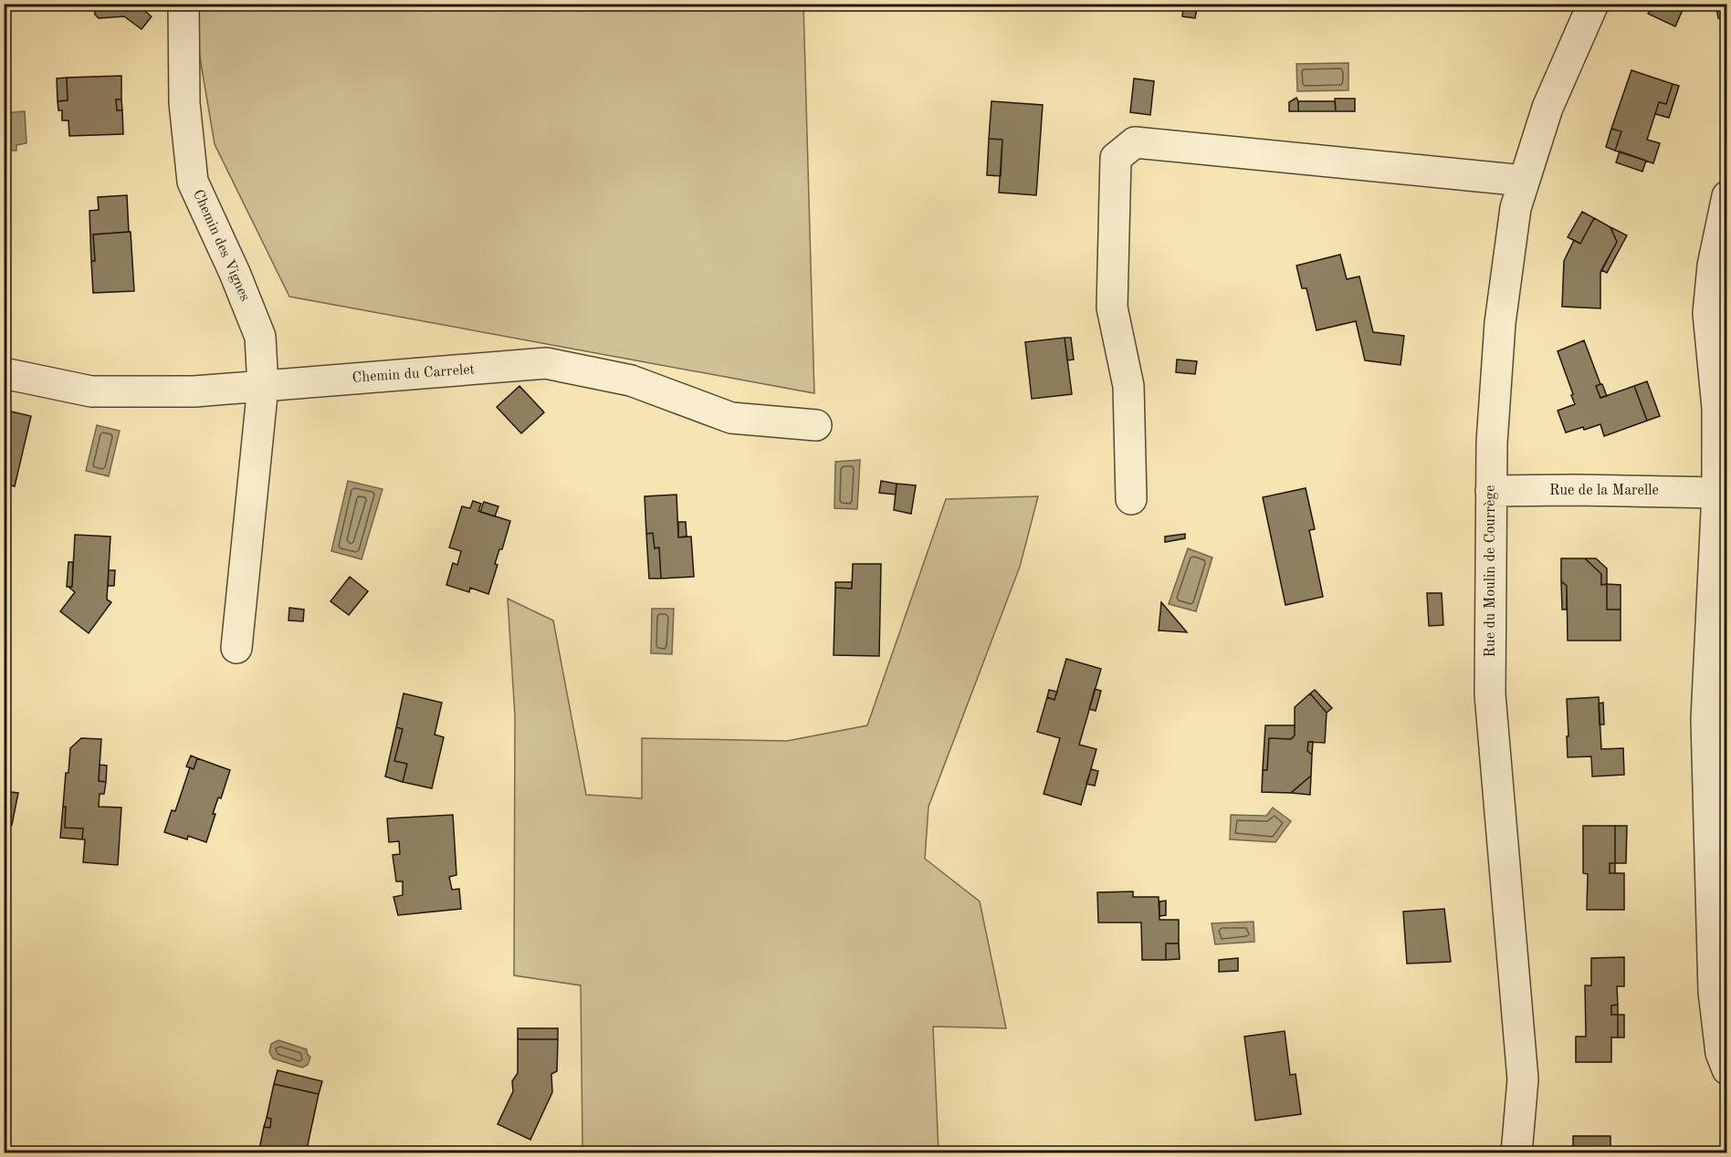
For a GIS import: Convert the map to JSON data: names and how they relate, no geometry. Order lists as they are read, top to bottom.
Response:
{
  "streets": {
    "street": [
      "Chemin des Vignes",
      "Chemin du Carrelet",
      "Rue de la Marelle",
      "Rue du Moulin de Courrège"
    ]
  },
  "crossings": [
    ["Chemin des Vignes", "Chemin du Carrelet"],
    ["Rue de la Marelle", "Rue du Moulin de Courrège"]
  ]
}
